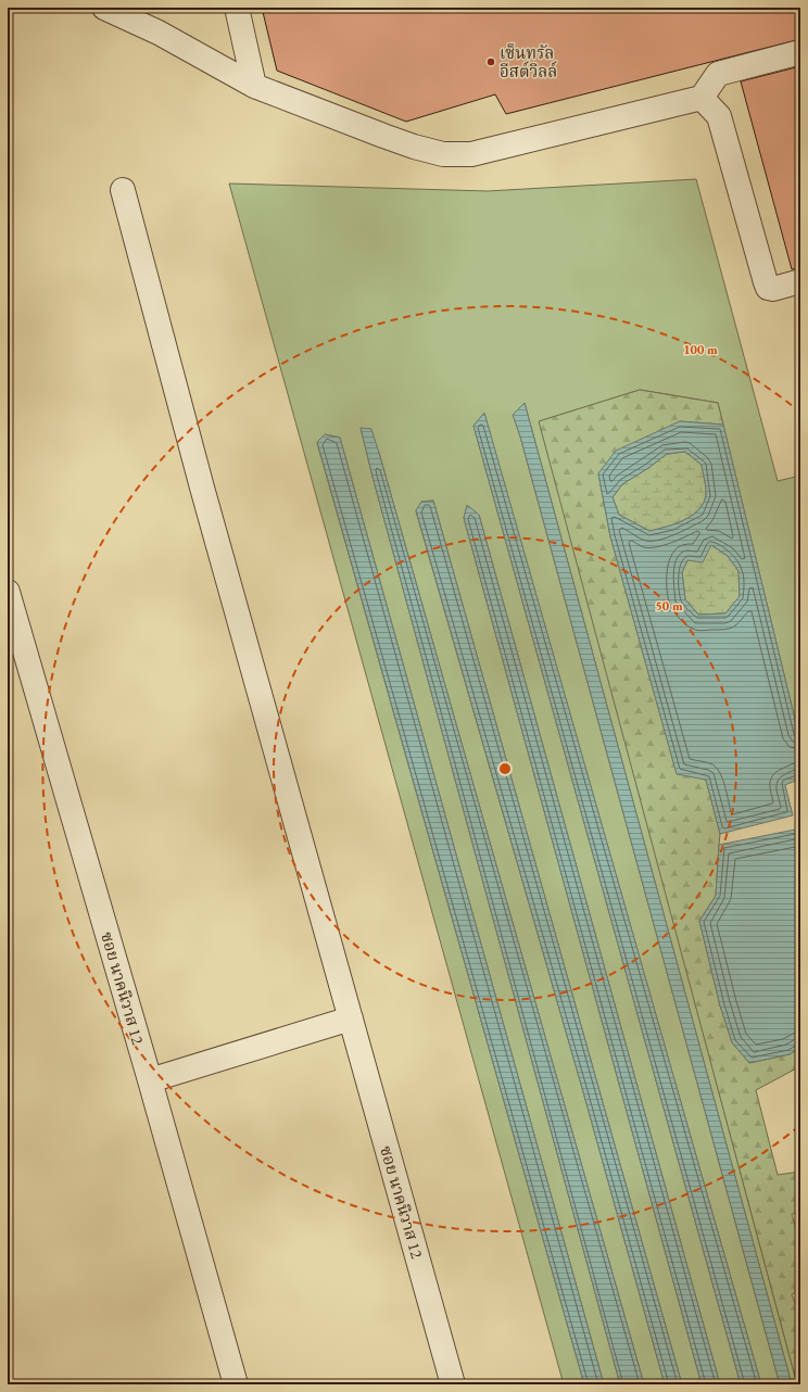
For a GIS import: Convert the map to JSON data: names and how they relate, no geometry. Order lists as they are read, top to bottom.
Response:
{
  "streets": {
    "street": ["ซอย นาคนิวาส 12"]
  },
  "places": ["เซ็นทรัล อีสต์วิลล์"],
  "rings": ["100 m", "50 m"]
}
